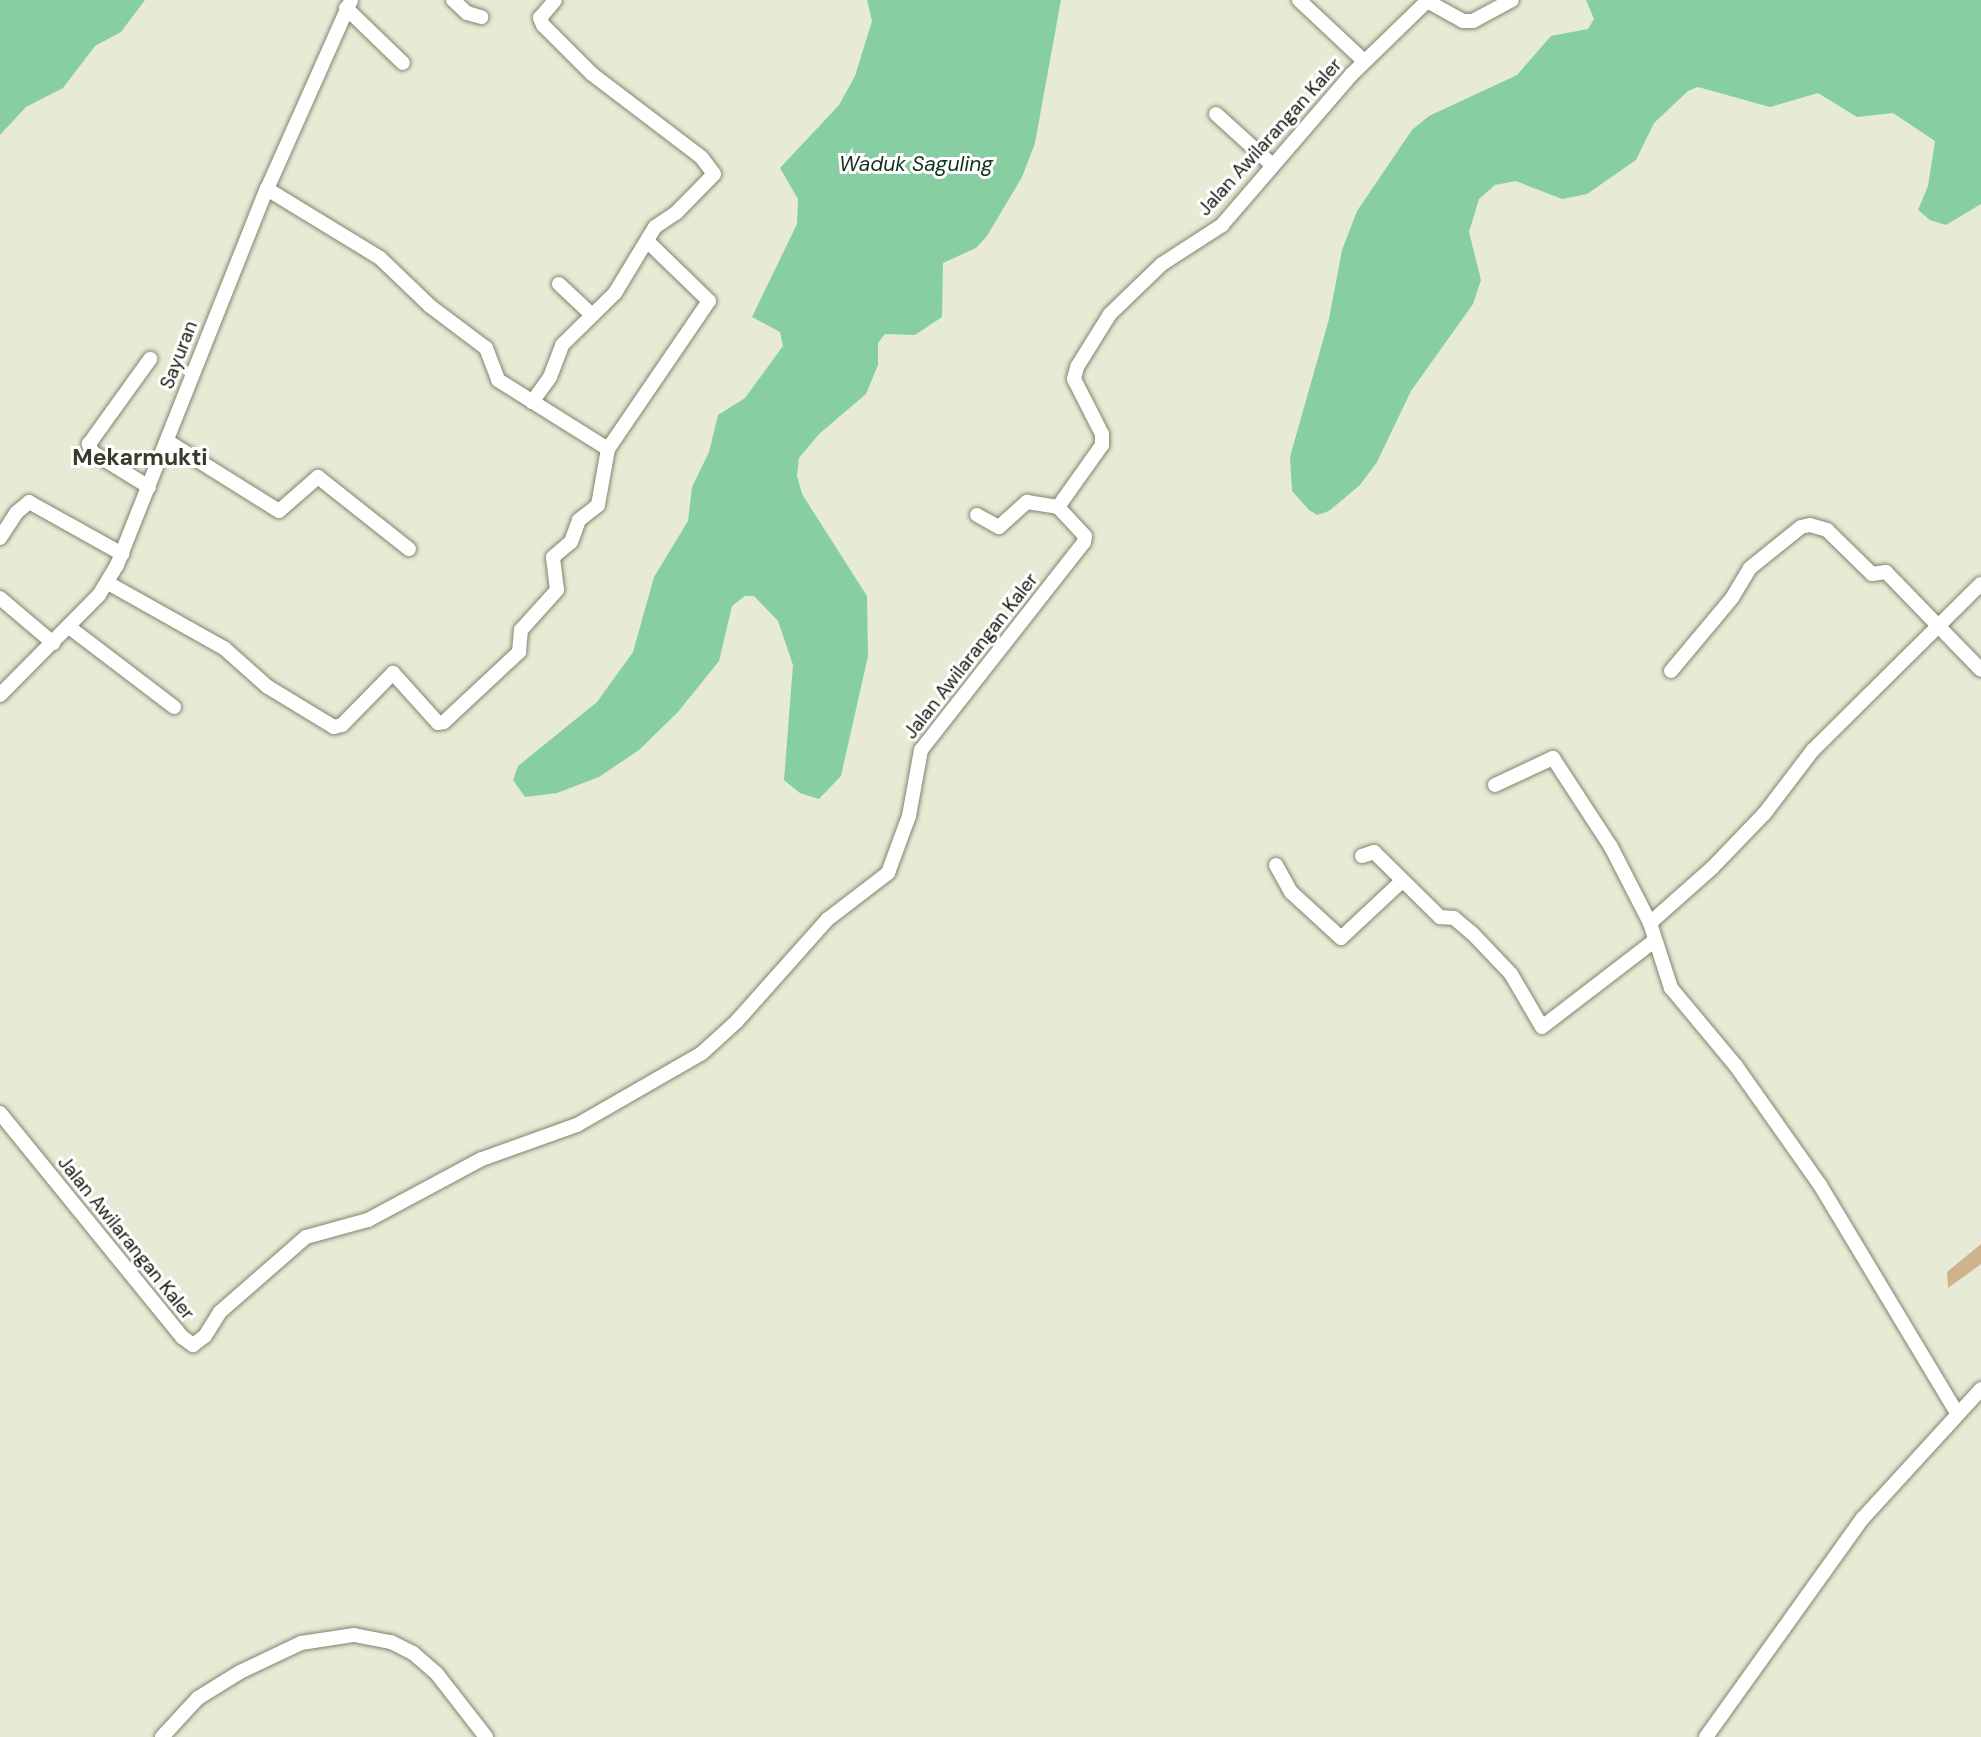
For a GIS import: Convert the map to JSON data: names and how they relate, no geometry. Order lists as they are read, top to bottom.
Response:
{
  "streets": {
    "street": ["Jalan Awilarangan Kaler", "Sayuran"]
  },
  "districts": ["Mekarmukti"],
  "water": ["Waduk Saguling"]
}
